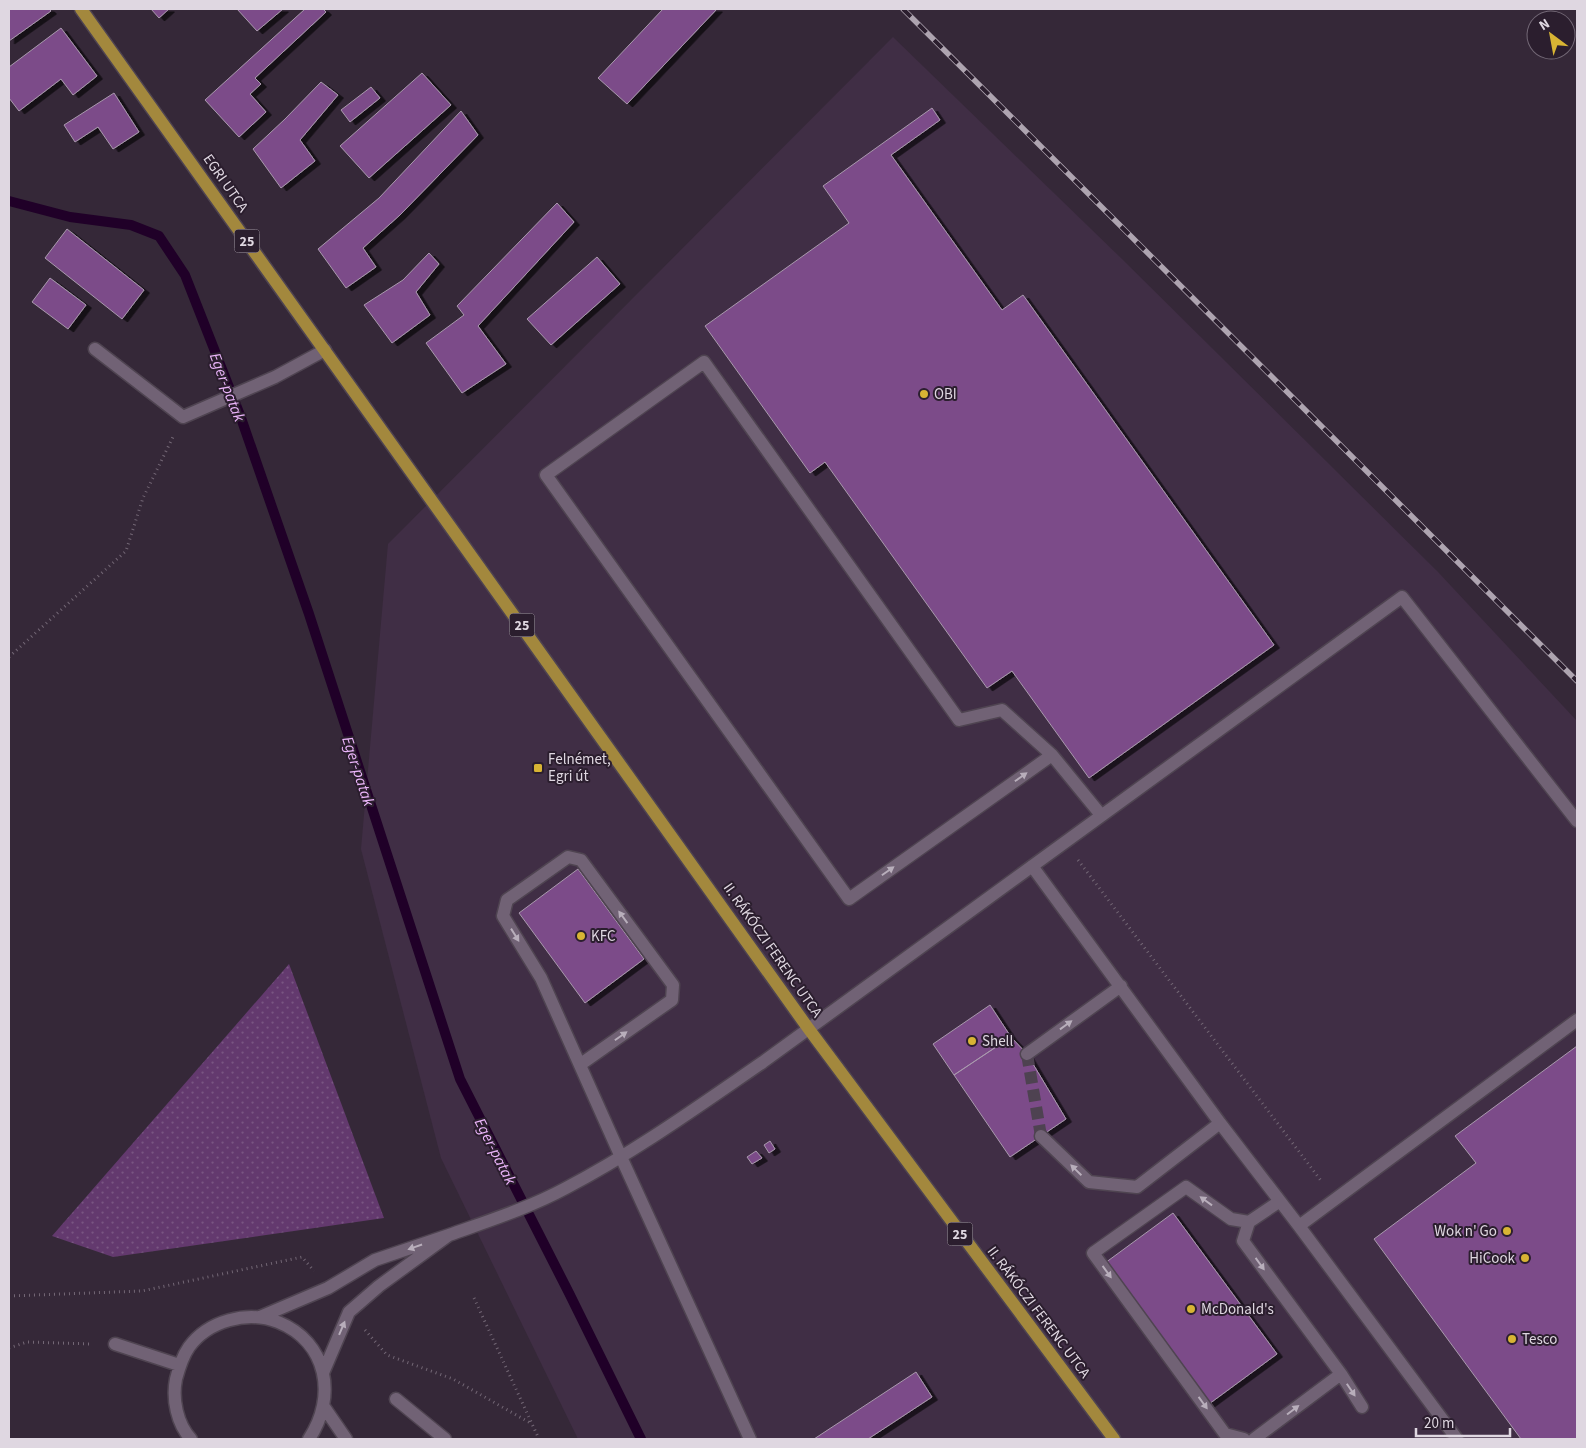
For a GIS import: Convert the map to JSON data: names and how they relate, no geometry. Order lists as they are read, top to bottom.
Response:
{
  "streets": {
    "main road": ["EGRI UTCA", "25", "II. RÁKÓCZI FERENC UTCA"]
  },
  "crossings": [
    ["EGRI UTCA", "II. RÁKÓCZI FERENC UTCA"]
  ],
  "water": ["Eger-patak"],
  "places": {
    "other": [
      "OBI",
      "KFC",
      "Shell",
      "Wok n' Go",
      "HiCook",
      "McDonald's",
      "Tesco"
    ],
    "transit": ["Felnémet, Egri út"]
  },
  "scale_bar": "20 m",
  "north": "top left"
}
